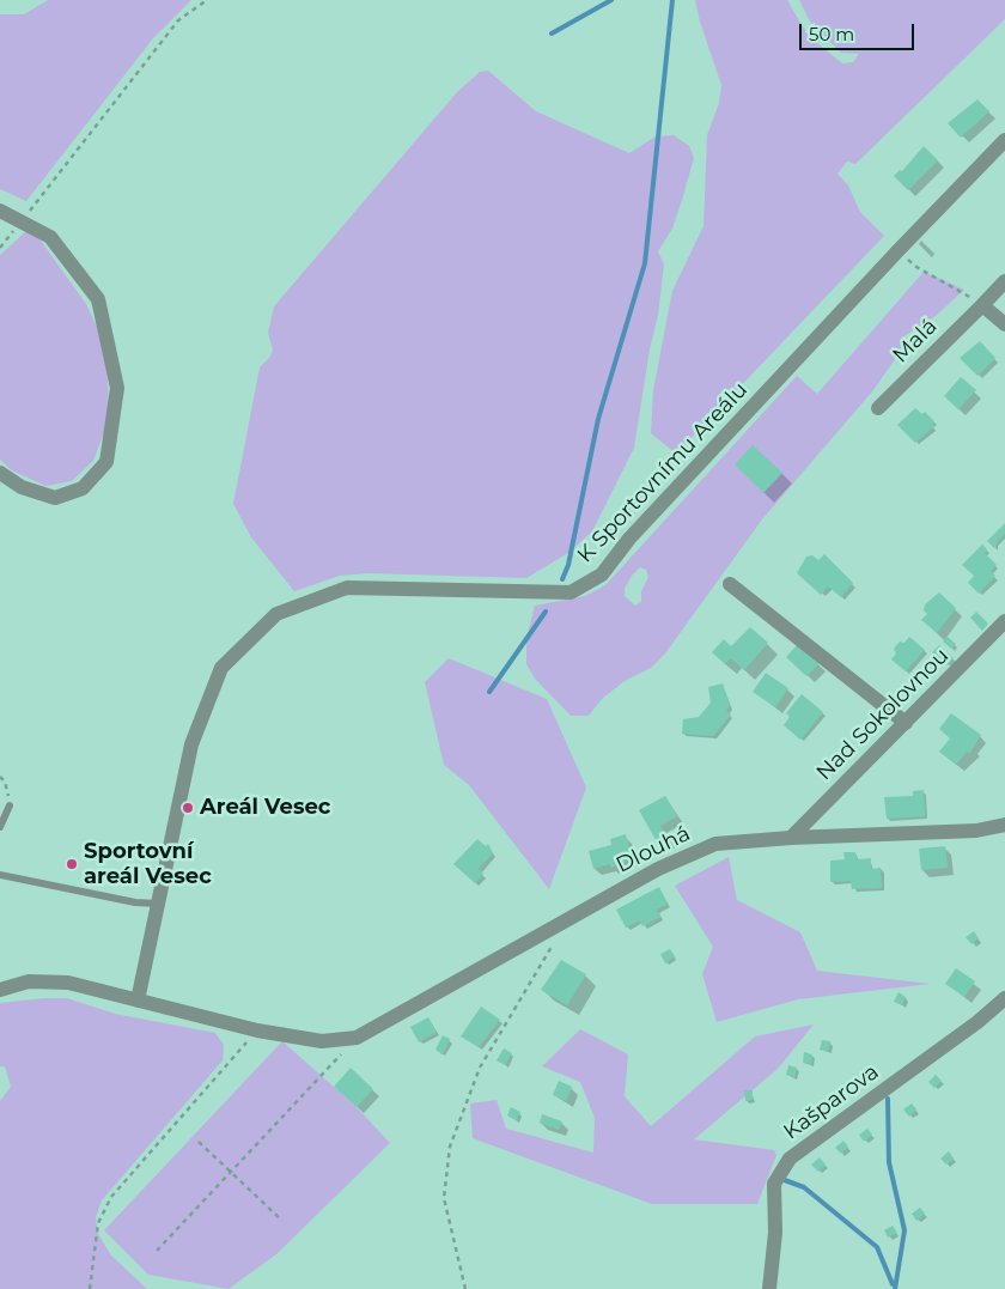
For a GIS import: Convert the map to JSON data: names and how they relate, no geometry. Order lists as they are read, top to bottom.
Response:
{
  "streets": {
    "street": [
      "Malá",
      "K Sportovnímu Areálu",
      "Nad Sokolovnou",
      "Dlouhá",
      "Kašparova"
    ]
  },
  "crossings": [
    ["Nad Sokolovnou", "Dlouhá"]
  ],
  "places": ["Areál Vesec", "Sportovní areál Vesec"],
  "scale_bar": "50 m"
}
